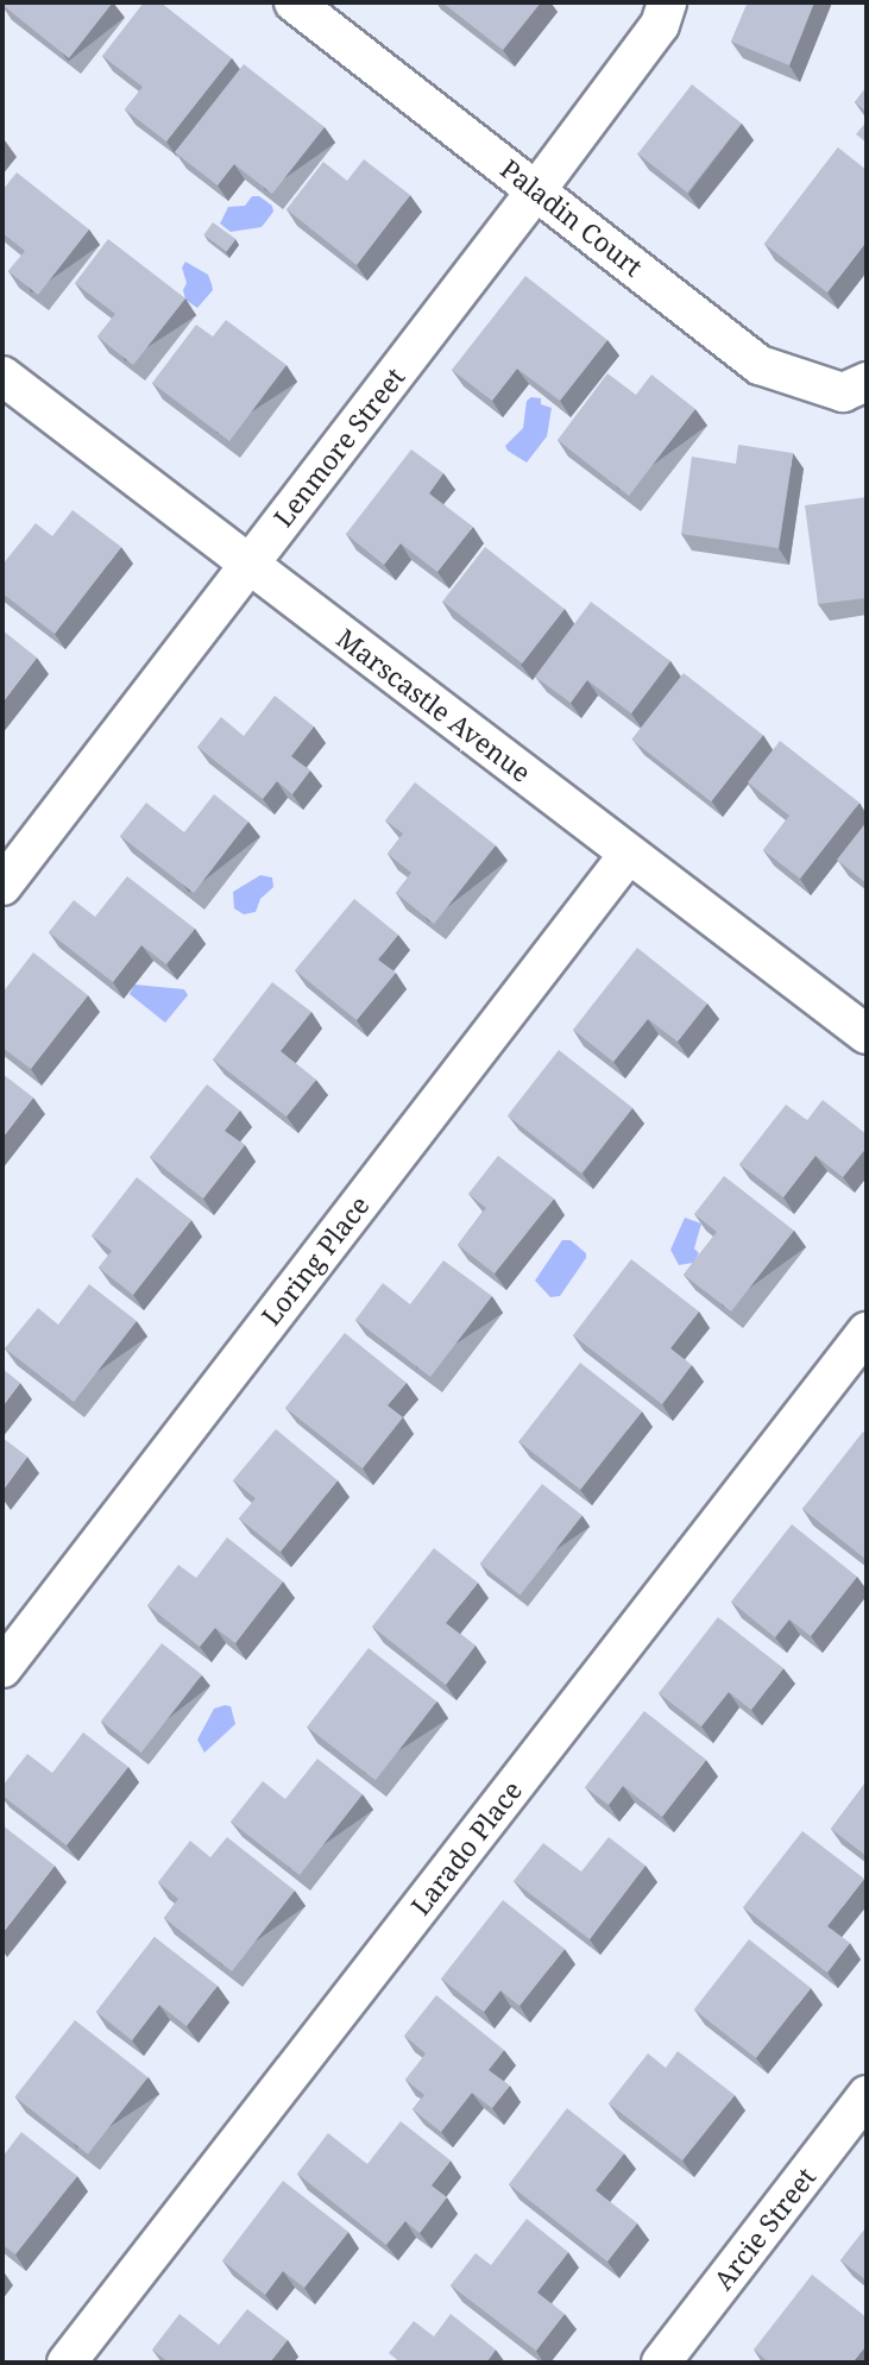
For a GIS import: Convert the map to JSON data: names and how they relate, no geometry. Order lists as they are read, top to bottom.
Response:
{
  "streets": {
    "street": [
      "Paladin Court",
      "Lenmore Street",
      "Marscastle Avenue",
      "Loring Place",
      "Larado Place",
      "Arcie Street"
    ]
  },
  "crossings": [
    ["Paladin Court", "Lenmore Street"],
    ["Lenmore Street", "Marscastle Avenue"],
    ["Marscastle Avenue", "Loring Place"]
  ]
}
